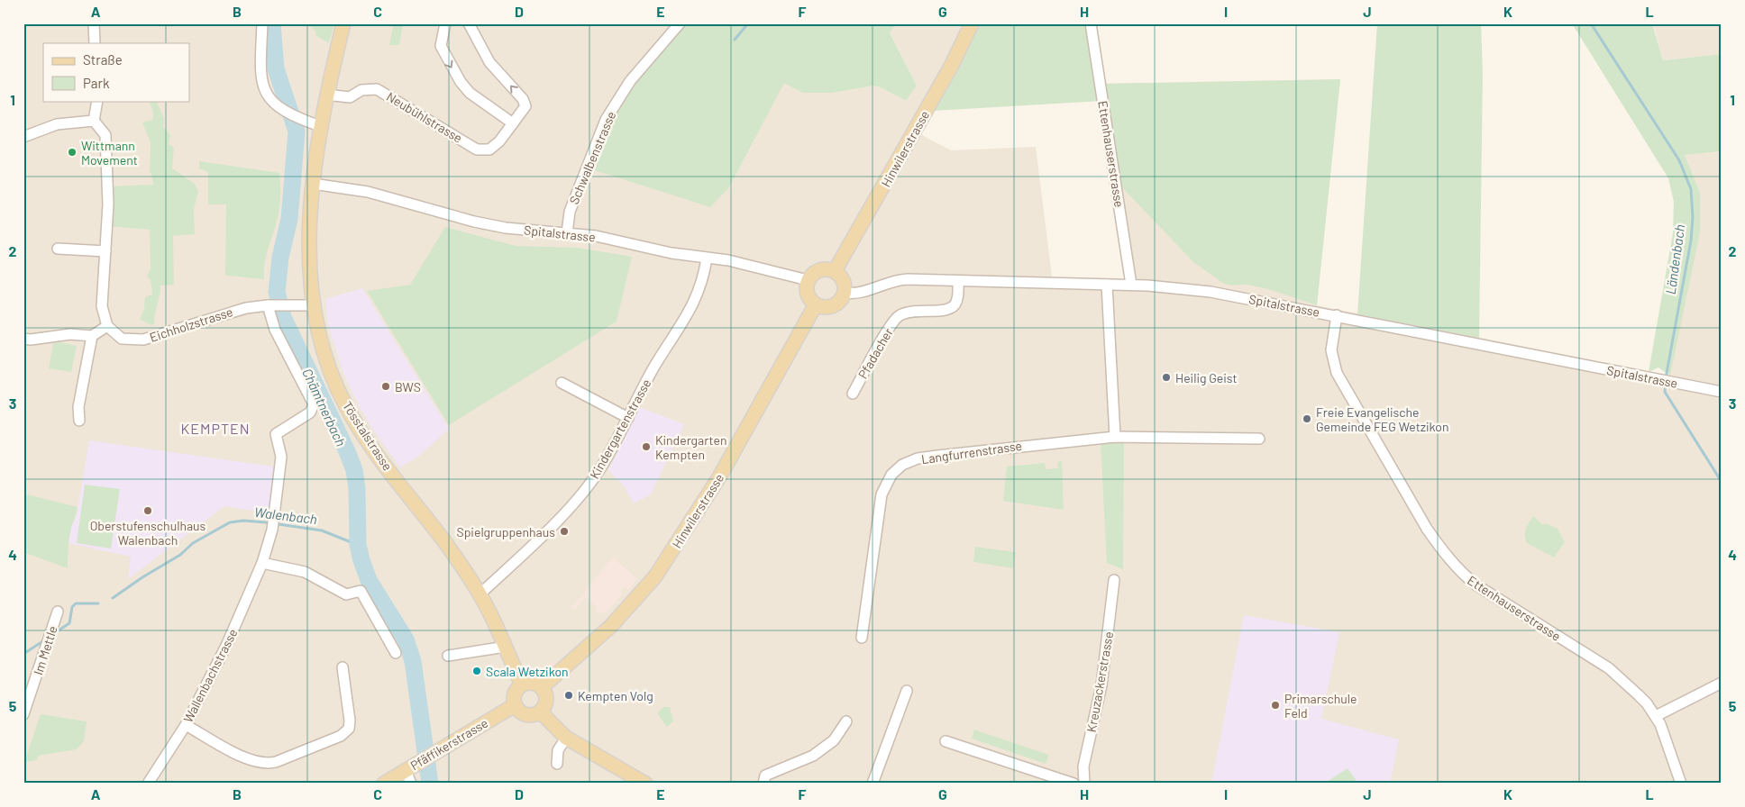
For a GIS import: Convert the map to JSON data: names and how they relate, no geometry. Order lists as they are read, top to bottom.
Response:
{
  "streets": {
    "main road": ["Hinwilerstrasse", "Tösstalstrasse", "Pfäffikerstrasse"],
    "street": [
      "Neubühlstrasse",
      "Ettenhauserstrasse",
      "Schwalbenstrasse",
      "Spitalstrasse",
      "Eichholzstrasse",
      "Pfadacher",
      "Kindergartenstrasse",
      "Langfurrenstrasse",
      "Im Mettle",
      "Wallenbachstrasse",
      "Kreuzackerstrasse"
    ]
  },
  "crossings": [
    ["Neubühlstrasse", "Tösstalstrasse"],
    ["Hinwilerstrasse", "Spitalstrasse"],
    ["Hinwilerstrasse", "Tösstalstrasse"],
    ["Hinwilerstrasse", "Pfäffikerstrasse"],
    ["Ettenhauserstrasse", "Spitalstrasse"],
    ["Schwalbenstrasse", "Spitalstrasse"],
    ["Spitalstrasse", "Pfadacher"],
    ["Spitalstrasse", "Kindergartenstrasse"],
    ["Spitalstrasse", "Tösstalstrasse"],
    ["Eichholzstrasse", "Tösstalstrasse"],
    ["Eichholzstrasse", "Wallenbachstrasse"],
    ["Kindergartenstrasse", "Tösstalstrasse"],
    ["Tösstalstrasse", "Pfäffikerstrasse"]
  ],
  "districts": ["KEMPTEN"],
  "water": ["Ländenbach", "Chämtnerbach", "Walenbach"],
  "places": [
    "Wittmann Movement",
    "Heilig Geist",
    "BWS",
    "Freie Evangelische Gemeinde FEG Wetzikon",
    "Kindergarten Kempten",
    "Oberstufenschulhaus Walenbach",
    "Spielgruppenhaus",
    "Scala Wetzikon",
    "Kempten Volg",
    "Primarschule Feld"
  ],
  "legend": ["Straße", "Park"],
  "grid": {
    "columns": [
      "A",
      "B",
      "C",
      "D",
      "E",
      "F",
      "G",
      "H",
      "I",
      "J",
      "K",
      "L"
    ],
    "rows": [
      "1",
      "2",
      "3",
      "4",
      "5"
    ]
  }
}
